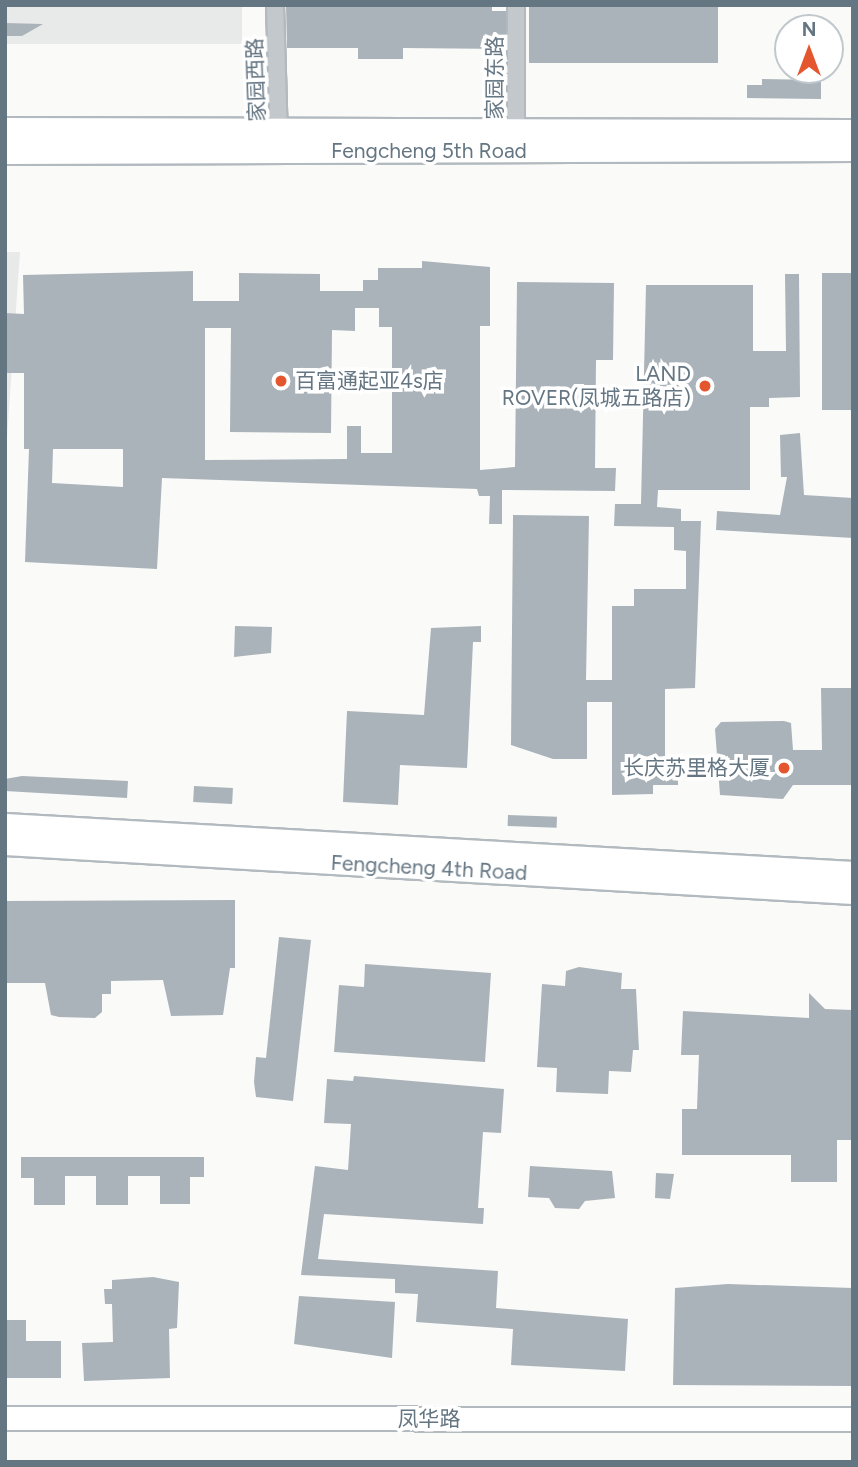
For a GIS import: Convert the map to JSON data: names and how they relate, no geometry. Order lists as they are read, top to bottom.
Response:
{
  "streets": {
    "main road": ["Fengcheng 5th Road"],
    "street": [
      "家园东路",
      "家园西路",
      "Fengcheng 4th Road",
      "凤华路"
    ]
  },
  "crossings": [
    ["家园东路", "Fengcheng 5th Road"],
    ["家园西路", "Fengcheng 5th Road"]
  ],
  "places": ["百富通起亚4s店", "LAND ROVER(凤城五路店)", "长庆苏里格大厦"],
  "north": "top"
}
